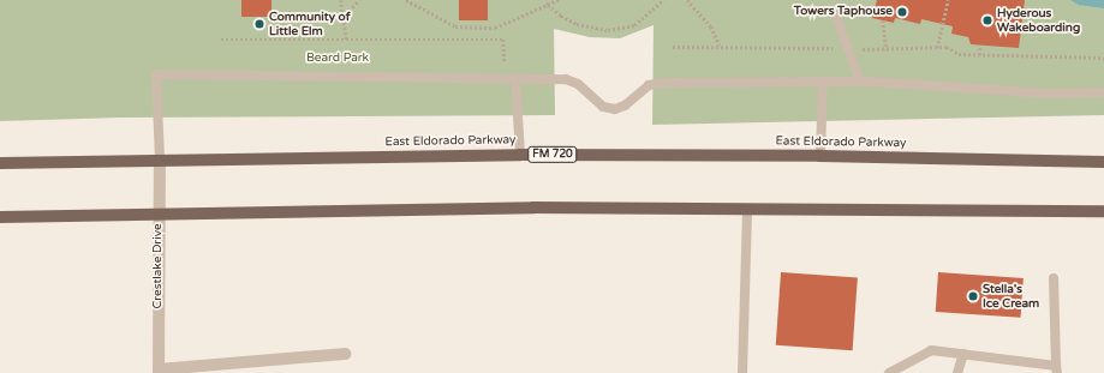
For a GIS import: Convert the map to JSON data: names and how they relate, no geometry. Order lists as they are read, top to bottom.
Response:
{
  "streets": {
    "main road": ["East Eldorado Parkway", "FM 720"],
    "street": ["Crestlake Drive"]
  },
  "crossings": [
    ["East Eldorado Parkway", "Crestlake Drive"]
  ],
  "parks": ["Beard Park"],
  "places": [
    "Towers Taphouse",
    "Hyderous Wakeboarding",
    "Community of Little Elm",
    "Stella's Ice Cream"
  ]
}
